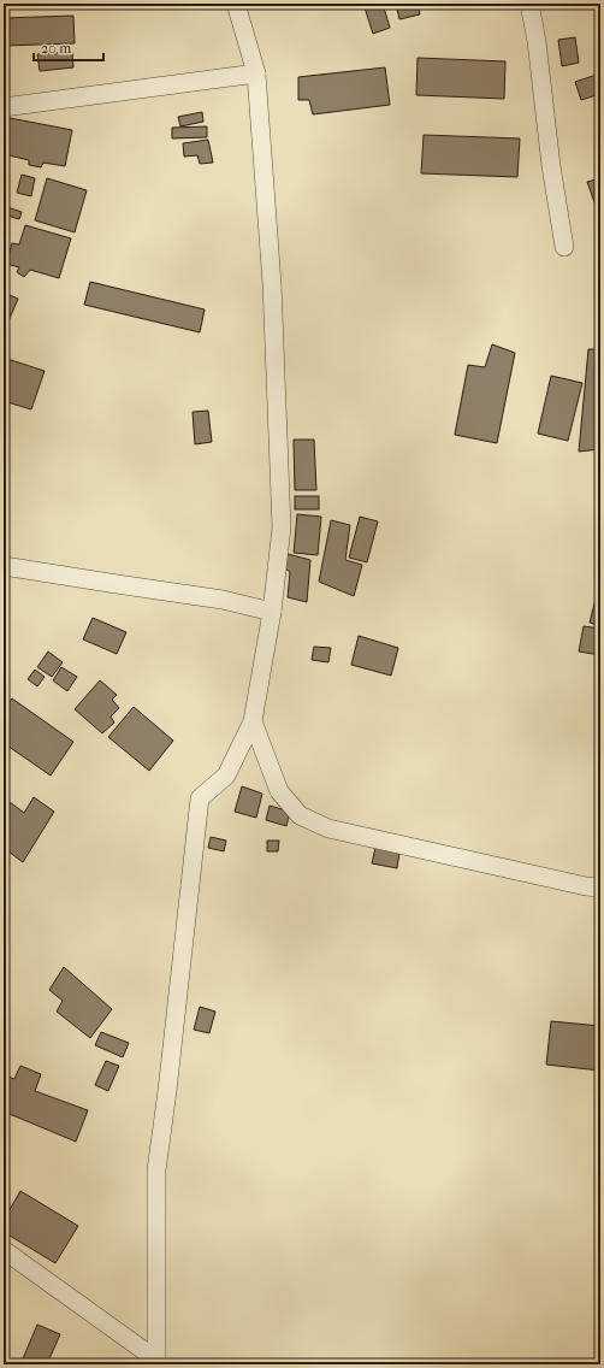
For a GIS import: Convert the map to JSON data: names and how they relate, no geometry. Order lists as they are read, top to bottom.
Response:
{
  "scale_bar": "20 m"
}
